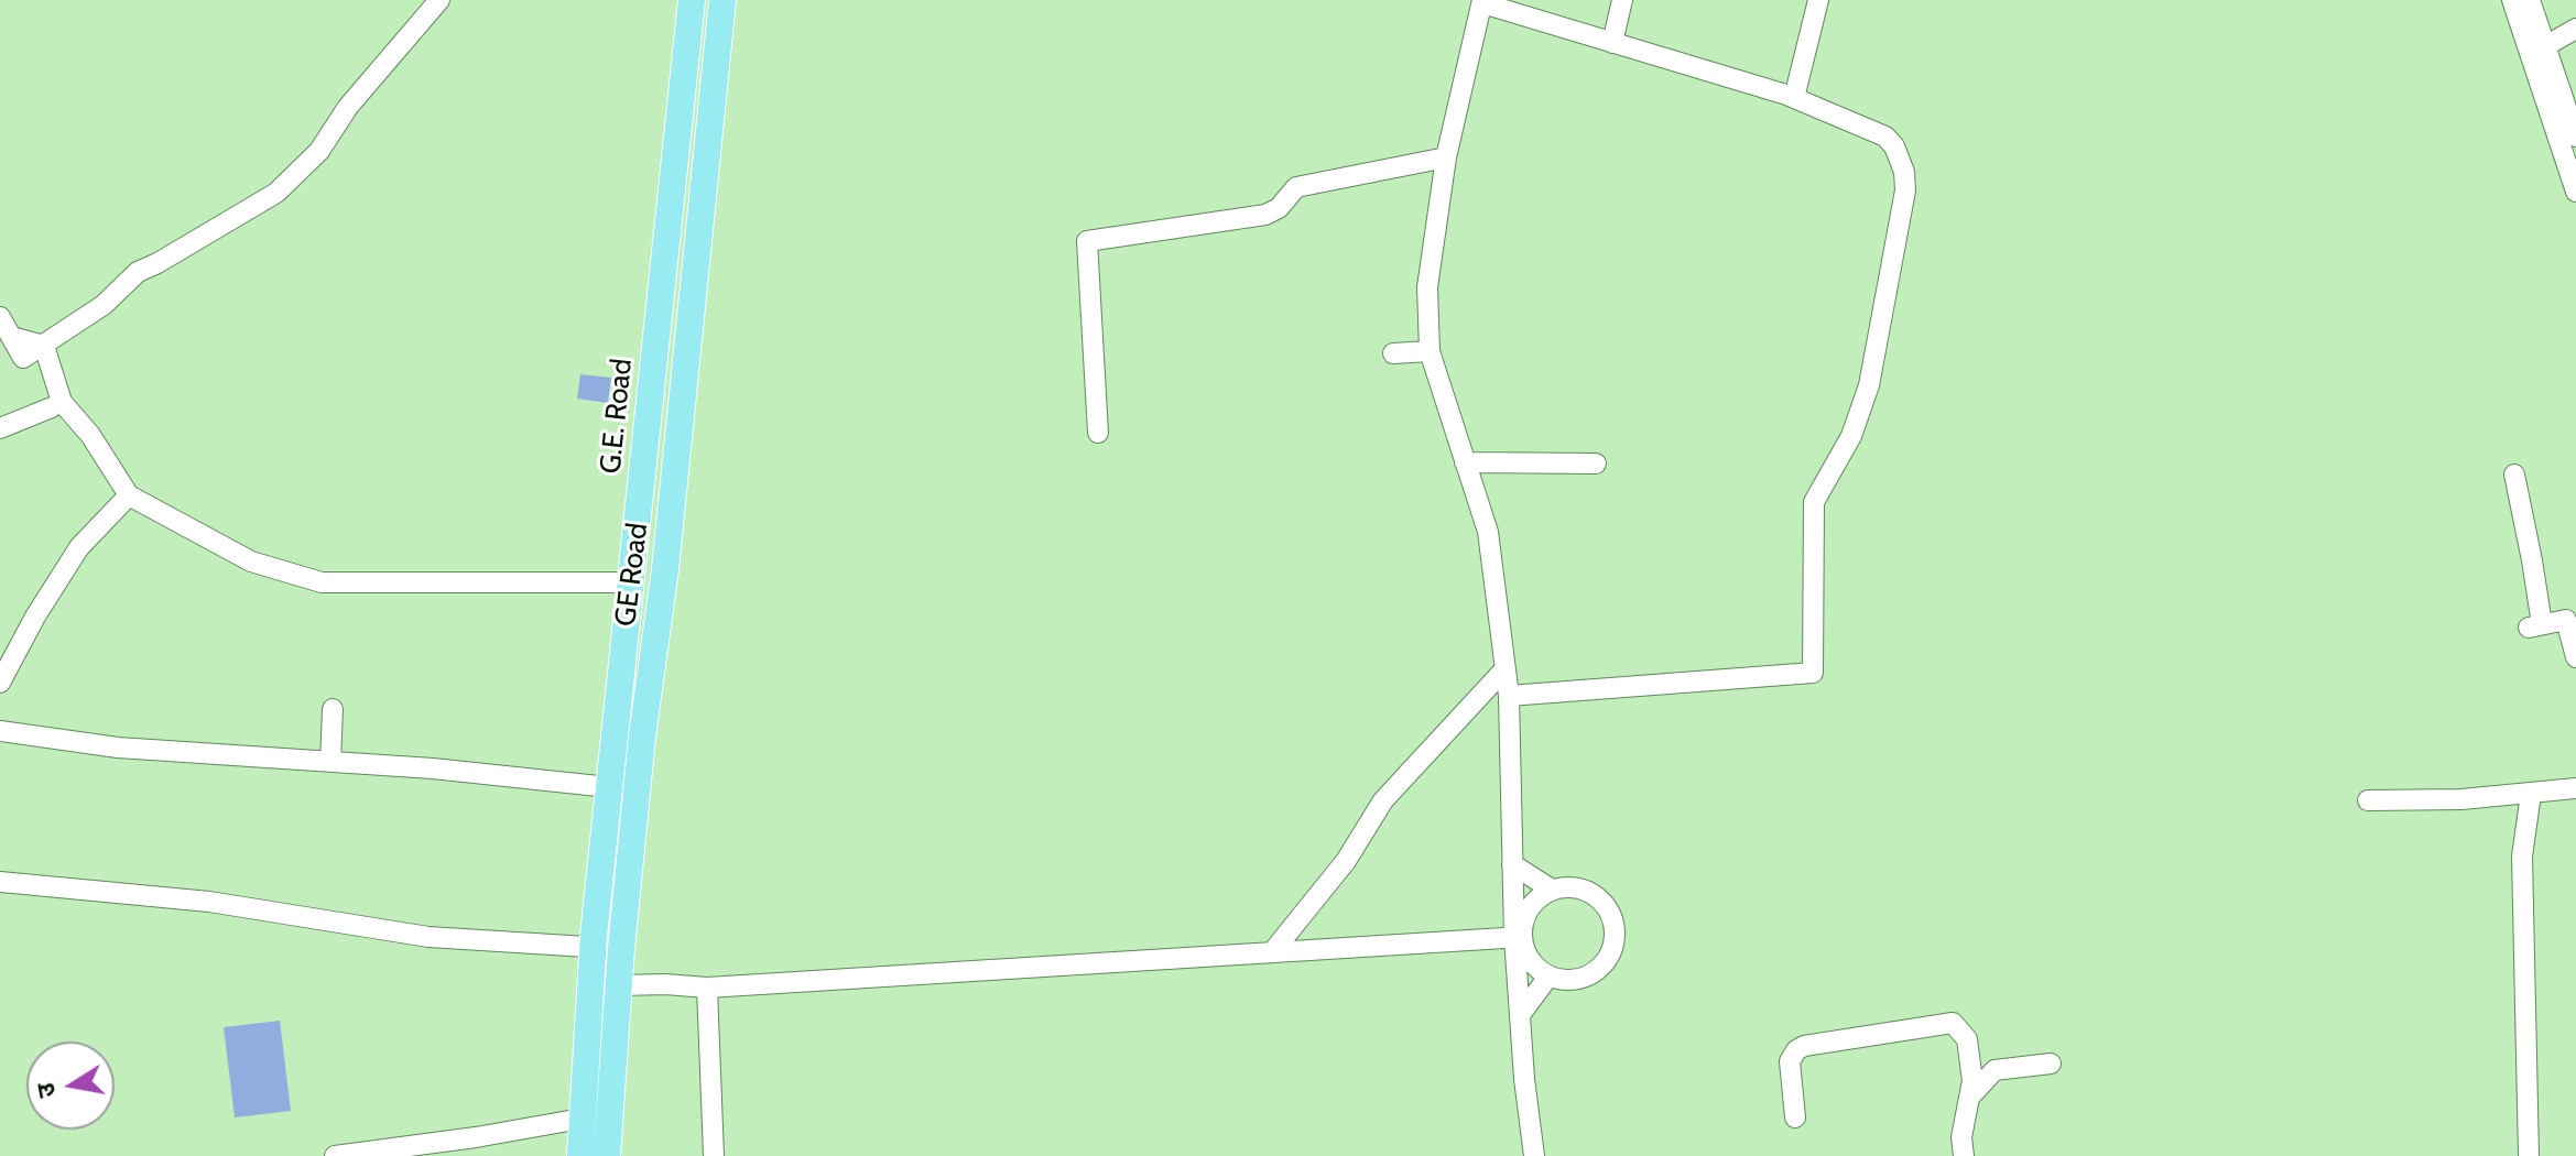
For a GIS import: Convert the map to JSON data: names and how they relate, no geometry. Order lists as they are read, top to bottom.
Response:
{
  "streets": {
    "main road": ["G.E. Road", "GE Road"]
  },
  "north": "left"
}
